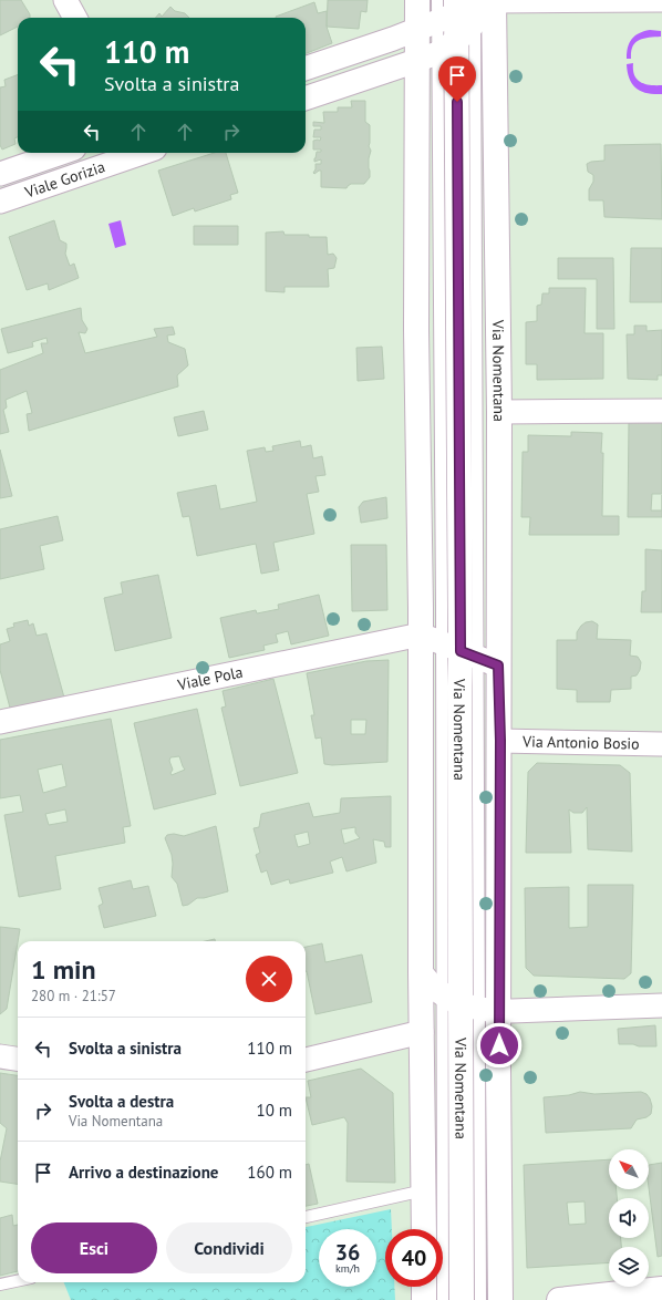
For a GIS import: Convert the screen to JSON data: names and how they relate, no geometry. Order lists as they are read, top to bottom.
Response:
{
  "streets": {
    "street": [
      "Viale Gorizia",
      "Via Nomentana",
      "Viale Pola",
      "Via Antonio Bosio"
    ]
  },
  "crossings": [
    ["Via Nomentana", "Viale Pola"],
    ["Via Nomentana", "Via Antonio Bosio"]
  ],
  "north": "top left",
  "page": {
    "turn": ["110 m", "Svolta a sinistra"],
    "heading": ["1 min", "280 m · 21:57"],
    "list": [
      {
        "name": "Svolta a sinistra",
        "value": "110 m"
      },
      {
        "name": "Svolta a destra",
        "note": "Via Nomentana",
        "value": "10 m"
      },
      {
        "name": "Arrivo a destinazione",
        "value": "160 m"
      }
    ],
    "buttons": ["Esci", "Condividi"],
    "speed": "36 km/h",
    "limit": "40"
  }
}
